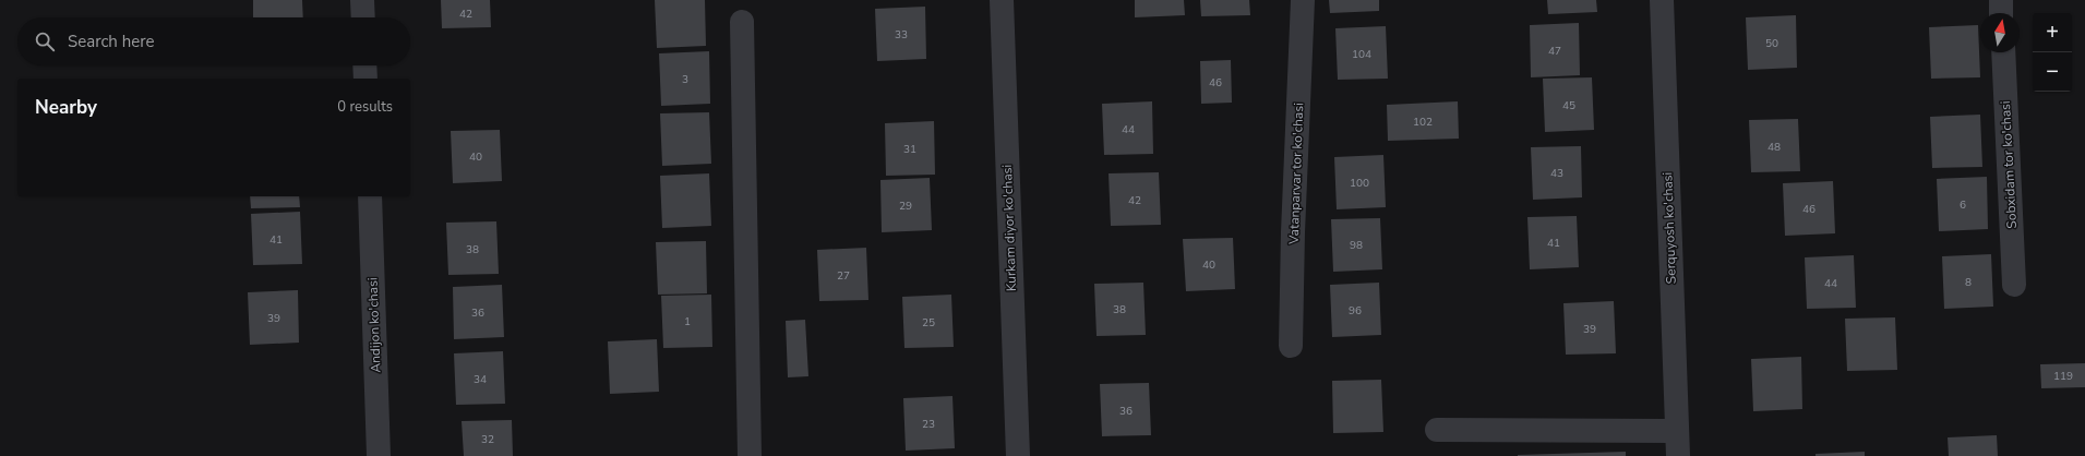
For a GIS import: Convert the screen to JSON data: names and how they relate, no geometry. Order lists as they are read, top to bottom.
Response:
{
  "streets": {
    "street": [
      "Sobxidam tor ko'chasi",
      "Vatanparvar tor ko'chasi",
      "Kurkam diyor ko'chasi",
      "Serquyosh ko'chasi",
      "Andijon ko'chasi"
    ]
  },
  "house_numbers": [
    "42",
    "33",
    "50",
    "47",
    "104",
    "3",
    "46",
    "45",
    "102",
    "44",
    "48",
    "31",
    "40",
    "43",
    "100",
    "42",
    "6",
    "29",
    "46",
    "41",
    "41",
    "98",
    "38",
    "40",
    "27",
    "8",
    "44",
    "38",
    "96",
    "36",
    "39",
    "1",
    "25",
    "39",
    "119",
    "34",
    "36",
    "23",
    "32"
  ],
  "north": "top",
  "page": {
    "map_buttons": ["+", "−"],
    "search": "Search here",
    "heading": ["Nearby", "0 results"]
  }
}
